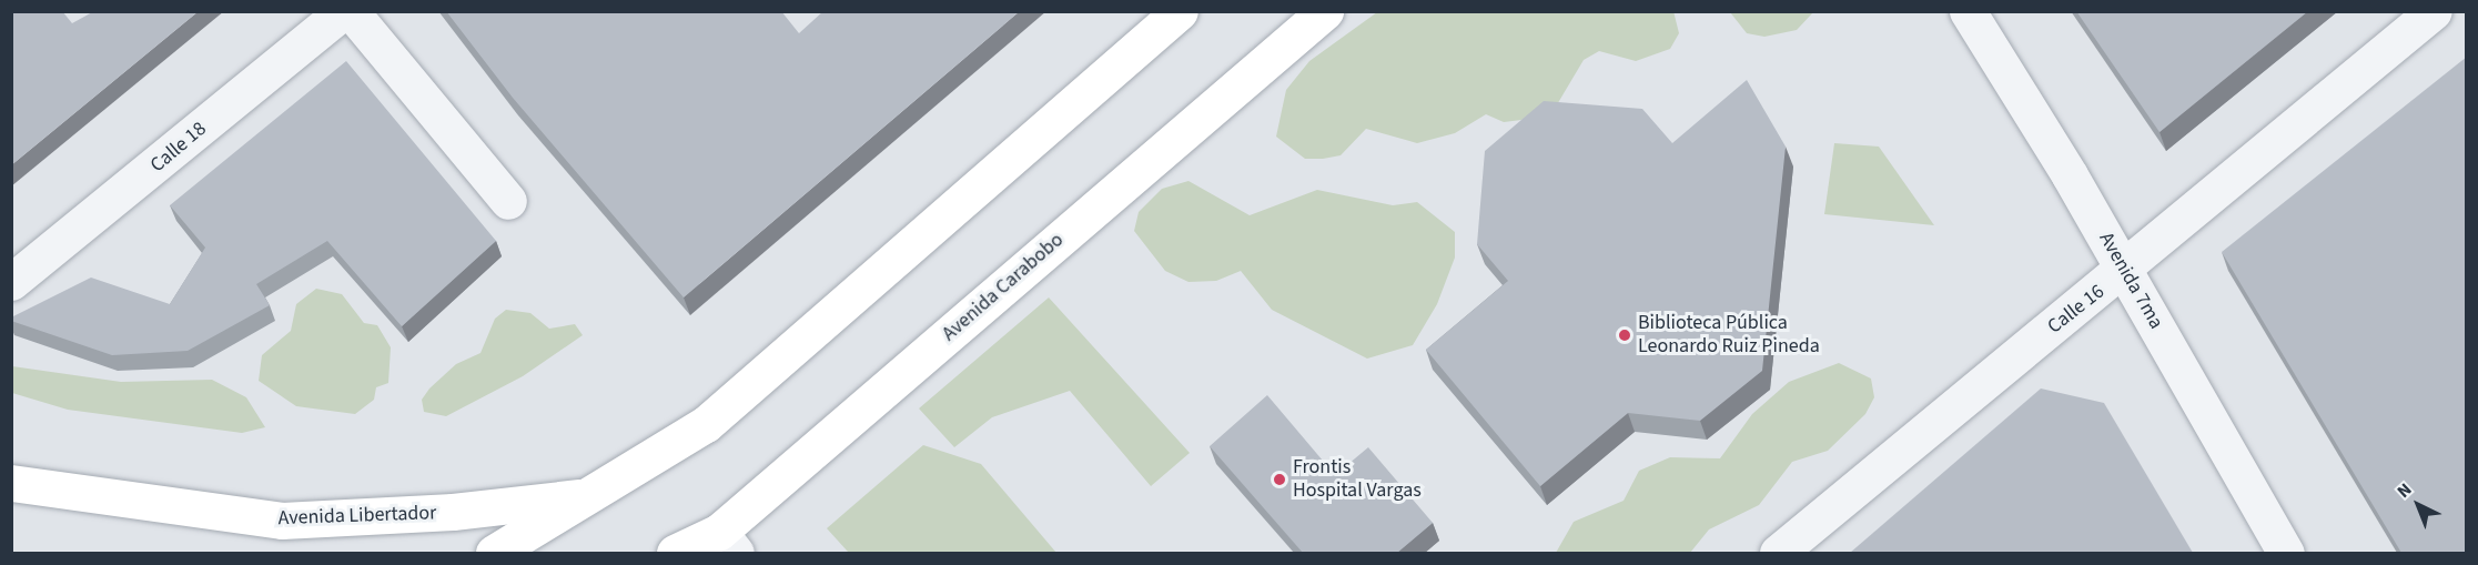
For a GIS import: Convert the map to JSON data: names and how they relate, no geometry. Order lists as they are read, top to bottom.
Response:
{
  "streets": {
    "main road": ["Avenida Carabobo", "Avenida Libertador"],
    "street": ["Calle 18", "Avenida 7ma", "Calle 16"]
  },
  "crossings": [
    ["Avenida 7ma", "Calle 16"]
  ],
  "places": ["Biblioteca Pública Leonardo Ruiz Pineda", "Frontis Hospital Vargas"],
  "north": "top left"
}
